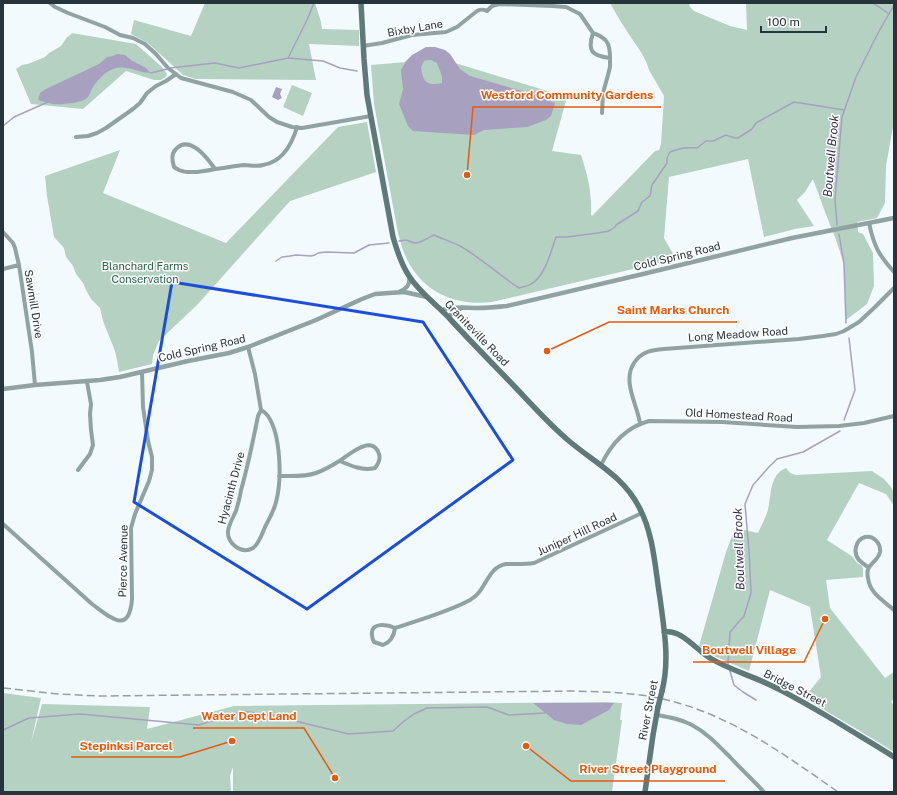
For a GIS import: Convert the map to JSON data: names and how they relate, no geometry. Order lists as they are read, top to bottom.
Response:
{
  "streets": {
    "main road": ["Graniteville Road", "Bridge Street", "River Street"],
    "street": [
      "Bixby Lane",
      "Cold Spring Road",
      "Sawmill Drive",
      "Long Meadow Road",
      "Old Homestead Road",
      "Hyacinth Drive",
      "Juniper Hill Road",
      "Pierce Avenue"
    ]
  },
  "crossings": [
    ["Bixby Lane", "Graniteville Road"],
    ["Cold Spring Road", "Sawmill Drive"],
    ["Cold Spring Road", "Graniteville Road"],
    ["Cold Spring Road", "Hyacinth Drive"],
    ["Cold Spring Road", "Pierce Avenue"],
    ["Graniteville Road", "Old Homestead Road"],
    ["Graniteville Road", "Juniper Hill Road"],
    ["Graniteville Road", "Bridge Street"],
    ["Graniteville Road", "River Street"],
    ["Long Meadow Road", "Old Homestead Road"],
    ["Bridge Street", "River Street"]
  ],
  "water": ["Boutwell Brook"],
  "parks": ["Blanchard Farms Conservation"],
  "places": [
    "Westford Community Gardens",
    "Saint Marks Church",
    "Boutwell Village",
    "Stepinksi Parcel",
    "River Street Playground",
    "Water Dept Land"
  ],
  "scale_bar": "100 m"
}
